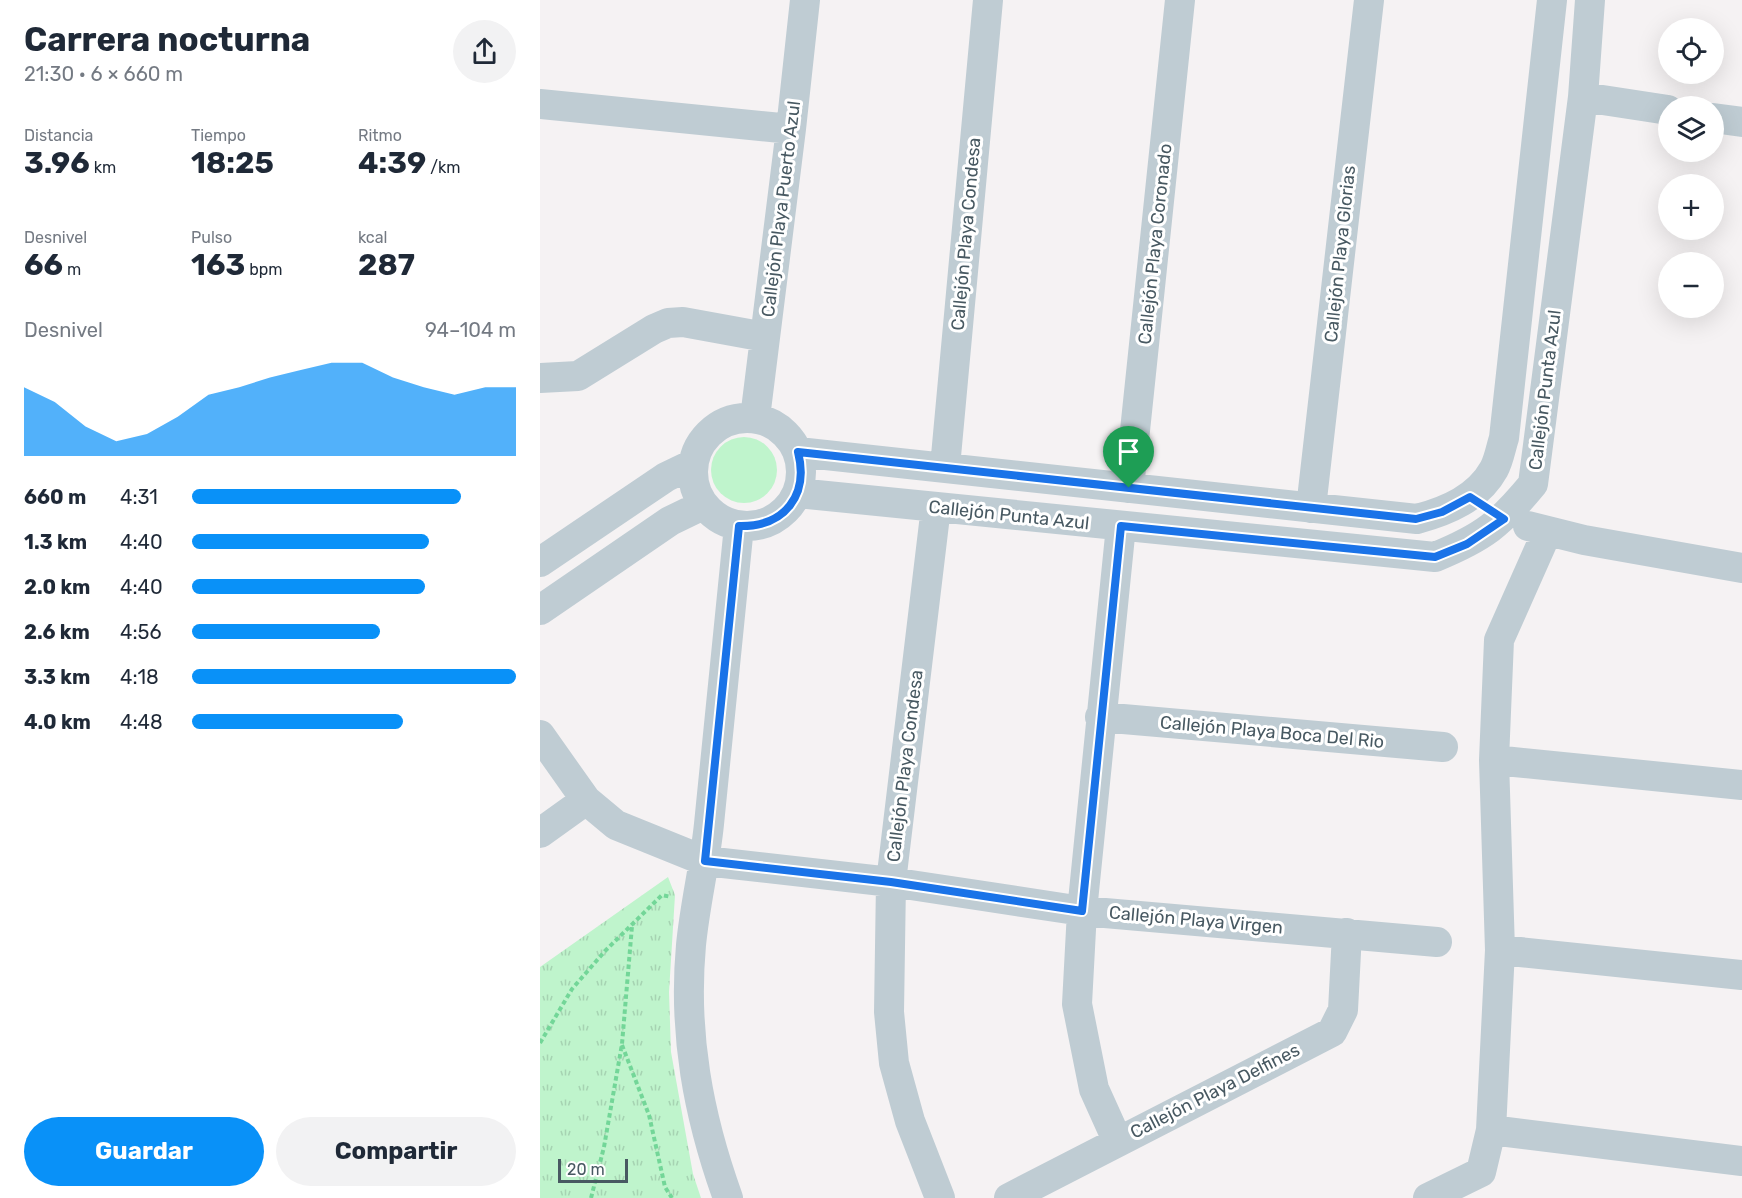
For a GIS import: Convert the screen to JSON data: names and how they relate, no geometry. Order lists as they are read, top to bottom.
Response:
{
  "streets": {
    "street": [
      "Callejón Playa Puerto Azul",
      "Callejón Playa Condesa",
      "Callejón Playa Coronado",
      "Callejón Playa Glorias",
      "Callejón Punta Azul",
      "Callejón Playa Boca Del Rio",
      "Callejón Playa Virgen",
      "Callejón Playa Delfines"
    ]
  },
  "crossings": [
    ["Callejón Playa Puerto Azul", "Callejón Punta Azul"],
    ["Callejón Playa Condesa", "Callejón Punta Azul"],
    ["Callejón Playa Condesa", "Callejón Playa Virgen"],
    ["Callejón Playa Coronado", "Callejón Punta Azul"],
    ["Callejón Playa Glorias", "Callejón Punta Azul"],
    ["Callejón Playa Virgen", "Callejón Playa Delfines"]
  ],
  "scale_bar": "20 m",
  "page": {
    "heading": ["Carrera nocturna", "21:30 · 6 × 660 m"],
    "map_buttons": ["+", "−"],
    "stats": [
      ["Distancia", "3.96 km"],
      ["Tiempo", "18:25"],
      ["Ritmo", "4:39 /km"],
      ["Desnivel", "66 m"],
      ["Pulso", "163 bpm"],
      ["kcal", "287"]
    ],
    "chart": ["Desnivel", "94–104 m"],
    "list": [
      {
        "name": "660 m",
        "note": "4:31"
      },
      {
        "name": "1.3 km",
        "note": "4:40"
      },
      {
        "name": "2.0 km",
        "note": "4:40"
      },
      {
        "name": "2.6 km",
        "note": "4:56"
      },
      {
        "name": "3.3 km",
        "note": "4:18"
      },
      {
        "name": "4.0 km",
        "note": "4:48"
      }
    ],
    "buttons": ["Guardar", "Compartir"],
    "scale": "20 m"
  }
}
